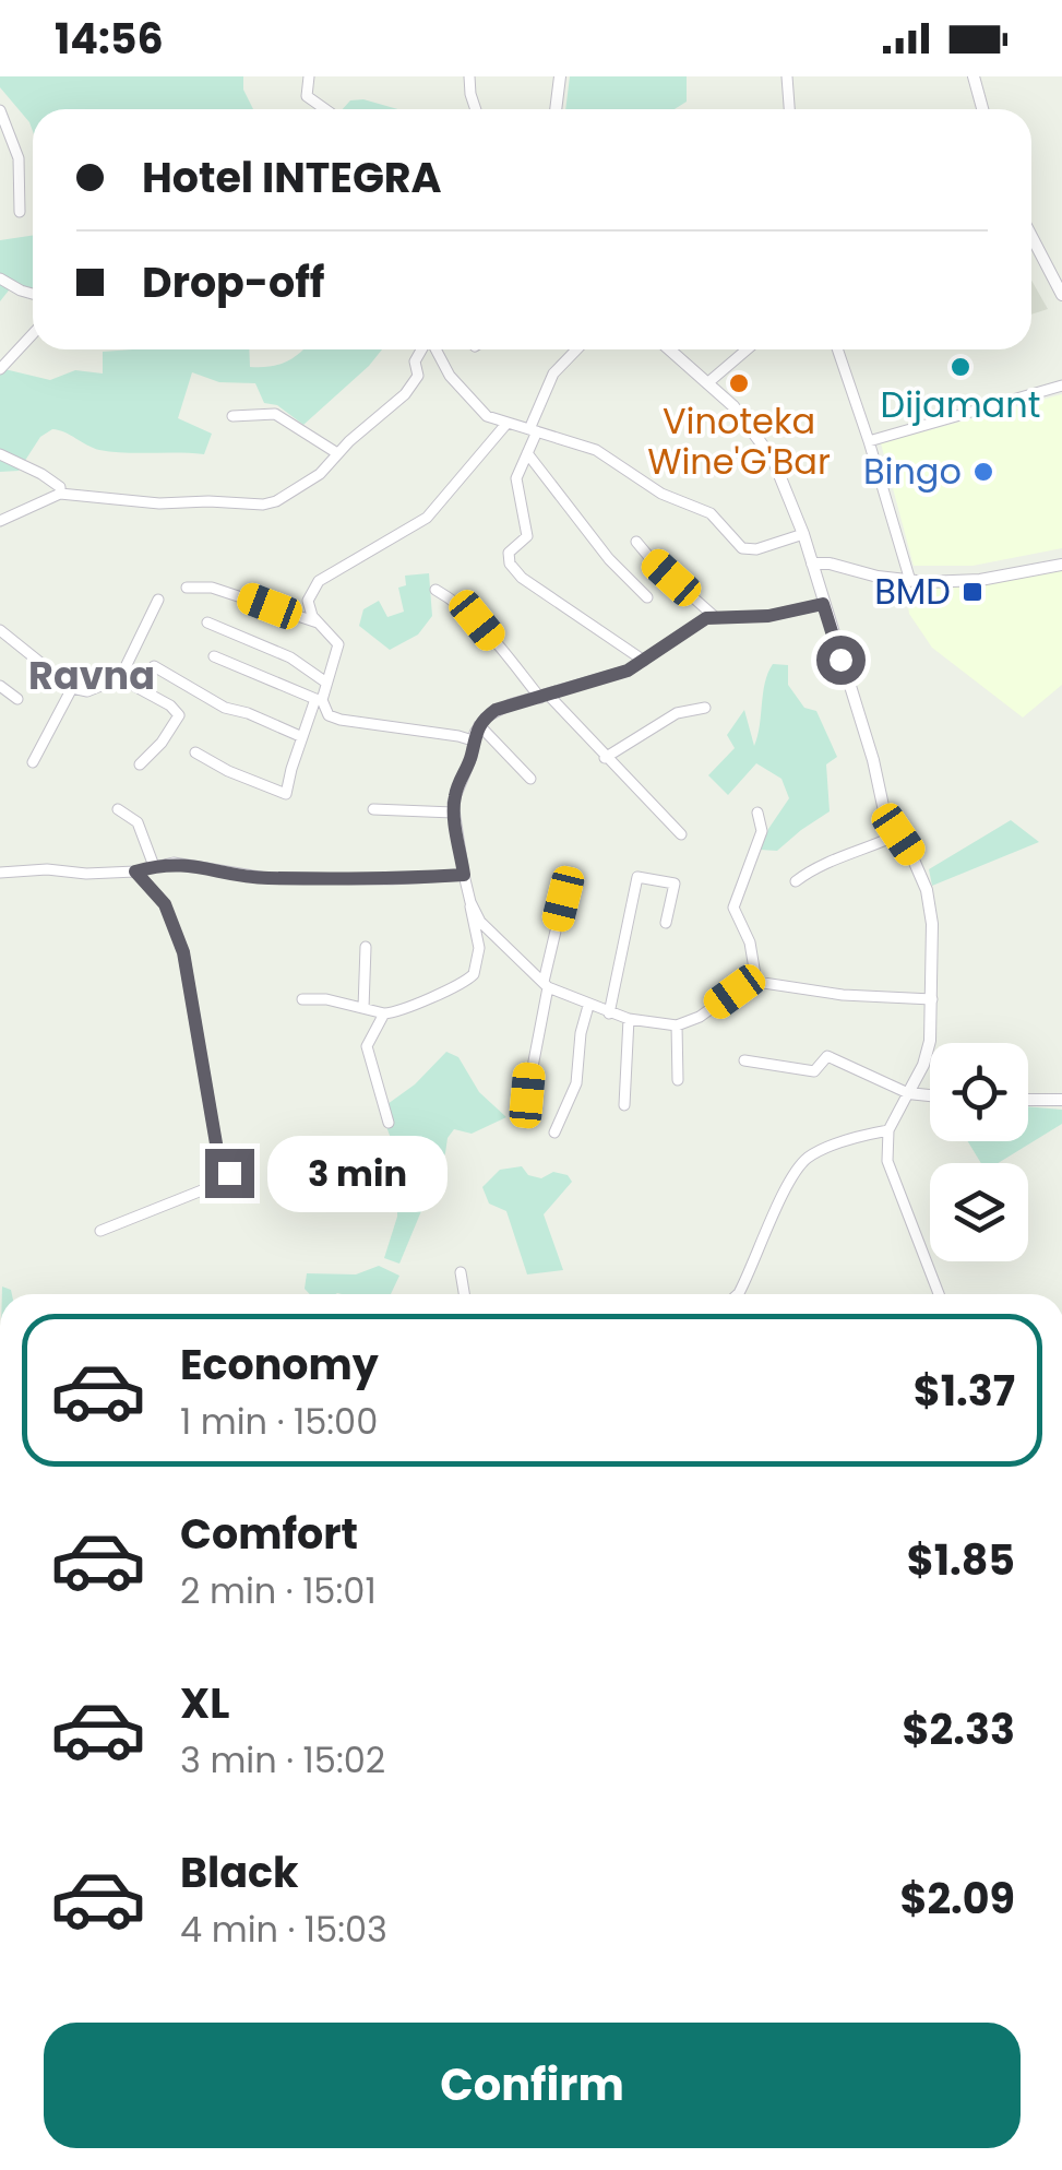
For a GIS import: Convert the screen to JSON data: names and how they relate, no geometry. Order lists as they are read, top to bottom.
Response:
{
  "districts": ["Ravna"],
  "places": {
    "other": ["Dijamant", "Vinoteka Wine'G'Bar", "Bingo"],
    "transit": ["BMD"]
  },
  "page": {
    "status": "14:56",
    "banner": ["Hotel INTEGRA", "Drop-off"],
    "bubble": "3 min",
    "list": [
      {
        "name": "Economy",
        "note": "1 min · 15:00",
        "value": "$1.37"
      },
      {
        "name": "Comfort",
        "note": "2 min · 15:01",
        "value": "$1.85"
      },
      {
        "name": "XL",
        "note": "3 min · 15:02",
        "value": "$2.33"
      },
      {
        "name": "Black",
        "note": "4 min · 15:03",
        "value": "$2.09"
      }
    ],
    "buttons": "Confirm"
  }
}
